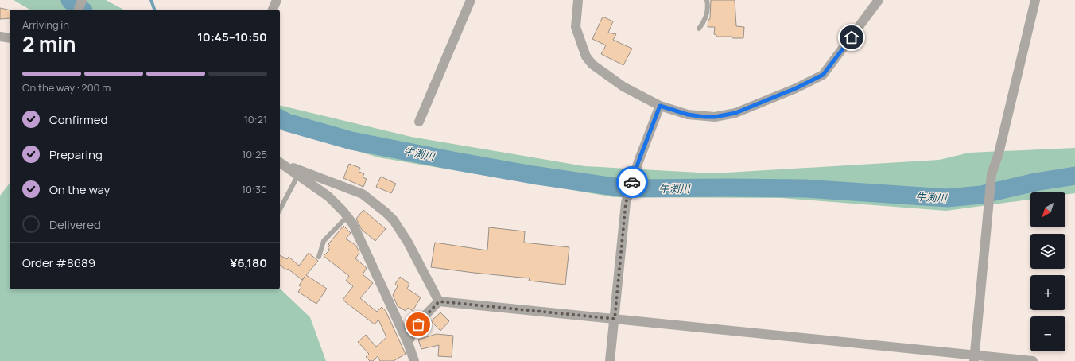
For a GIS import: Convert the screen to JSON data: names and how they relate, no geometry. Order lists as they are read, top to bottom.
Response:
{
  "water": ["牛渕川"],
  "north": "bottom left",
  "page": {
    "heading": ["2 min", "Arriving in", "10:45–10:50"],
    "panel": ["Order #8689", "¥6,180"],
    "bar": "On the way · 200 m",
    "list": [
      ["Confirmed", "10:21"],
      ["Preparing", "10:25"],
      ["On the way", "10:30"],
      "Delivered"
    ],
    "map_buttons": ["+", "−"]
  }
}
